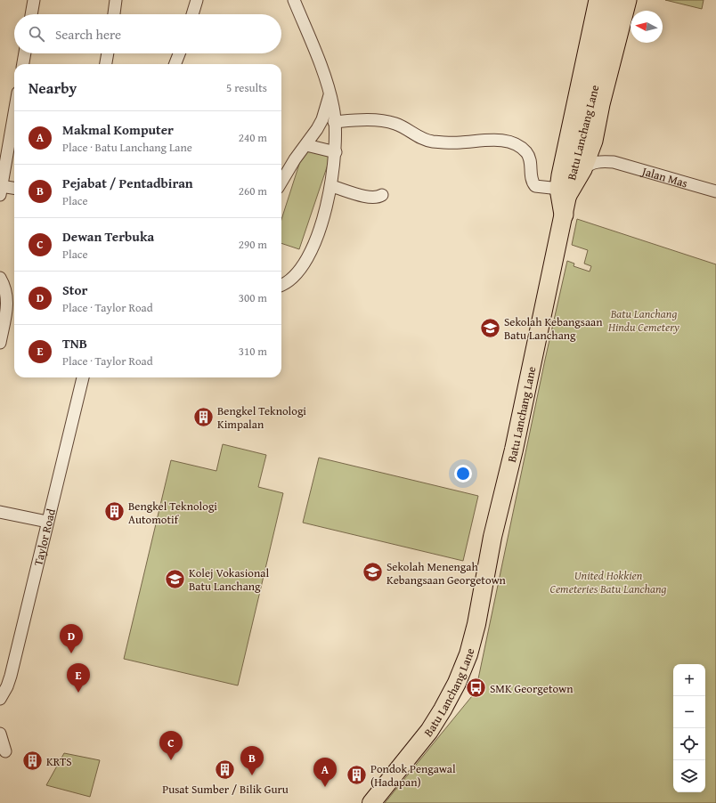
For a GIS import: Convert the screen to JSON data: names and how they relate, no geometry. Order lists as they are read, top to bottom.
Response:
{
  "streets": {
    "main road": ["Batu Lanchang Lane"],
    "street": ["Jalan Mas", "Taylor Road"]
  },
  "crossings": [
    ["Batu Lanchang Lane", "Jalan Mas"]
  ],
  "parks": ["Batu Lanchang Hindu Cemetery", "United Hokkien Cemeteries Batu Lanchang"],
  "places": {
    "school or university": ["Sekolah Kebangsaan Batu Lanchang", "Sekolah Menengah Kebangsaan Georgetown", "Kolej Vokasional Batu Lanchang"],
    "building": [
      "Bengkel Teknologi Kimpalan",
      "Bengkel Teknologi Automotif",
      "KRTS",
      "Pusat Sumber / Bilik Guru",
      "Pondok Pengawal (Hadapan)"
    ],
    "bus stop": ["SMK Georgetown"]
  },
  "north": "left",
  "page": {
    "search": "Search here",
    "heading": ["Nearby", "5 results"],
    "list": [
      {
        "mark": "A",
        "name": "Makmal Komputer",
        "note": "Place · Batu Lanchang Lane",
        "value": "240 m"
      },
      {
        "mark": "B",
        "name": "Pejabat / Pentadbiran",
        "note": "Place",
        "value": "260 m"
      },
      {
        "mark": "C",
        "name": "Dewan Terbuka",
        "note": "Place",
        "value": "290 m"
      },
      {
        "mark": "D",
        "name": "Stor",
        "note": "Place · Taylor Road",
        "value": "300 m"
      },
      {
        "mark": "E",
        "name": "TNB",
        "note": "Place · Taylor Road",
        "value": "310 m"
      }
    ],
    "pins": [
      "D",
      "E",
      "C",
      "B",
      "A"
    ],
    "map_buttons": ["+", "−"]
  }
}
